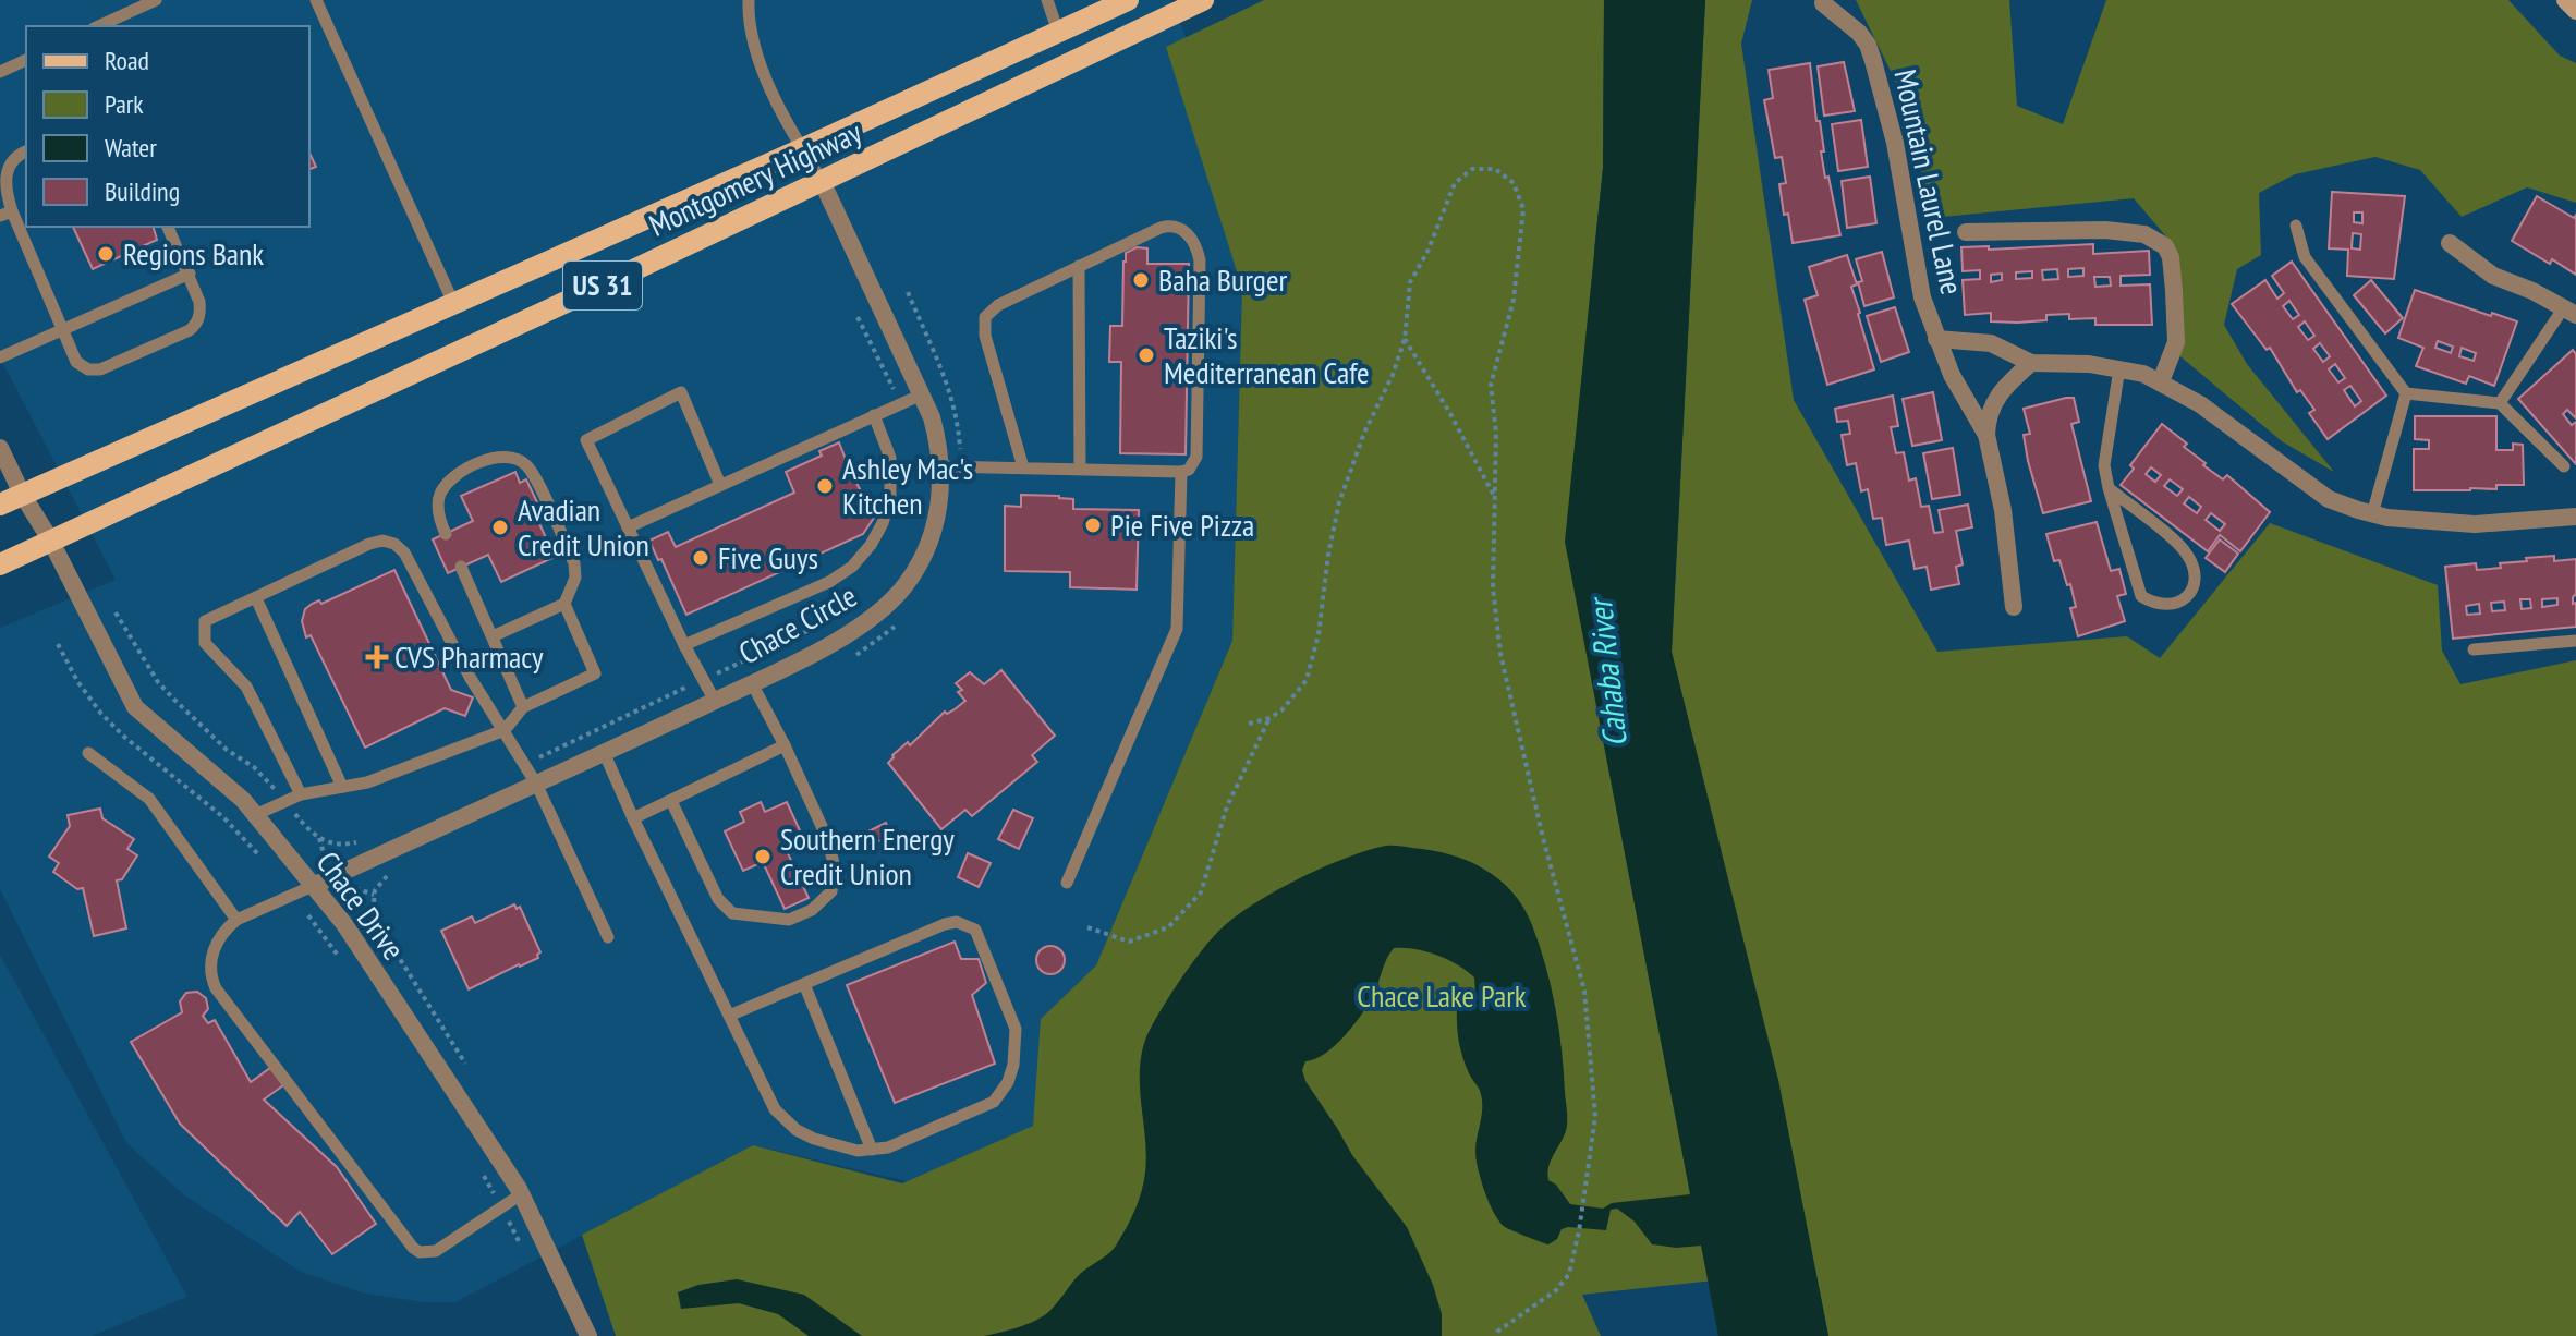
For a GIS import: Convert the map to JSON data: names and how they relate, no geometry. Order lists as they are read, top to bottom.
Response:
{
  "streets": {
    "main road": ["Montgomery Highway", "US 31"],
    "street": ["Mountain Laurel Lane", "Chace Circle", "Chace Drive"]
  },
  "crossings": [
    ["Montgomery Highway", "Chace Circle"],
    ["Montgomery Highway", "Chace Drive"],
    ["Chace Circle", "Chace Drive"]
  ],
  "water": ["Cahaba River"],
  "parks": ["Chace Lake Park"],
  "places": {
    "other": [
      "Regions Bank",
      "Baha Burger",
      "Taziki's Mediterranean Cafe",
      "Ashley Mac's Kitchen",
      "Pie Five Pizza",
      "Avadian Credit Union",
      "Five Guys",
      "Southern Energy Credit Union"
    ],
    "health": ["CVS Pharmacy"]
  },
  "legend": [
    "Road",
    "Park",
    "Water",
    "Building"
  ]
}
